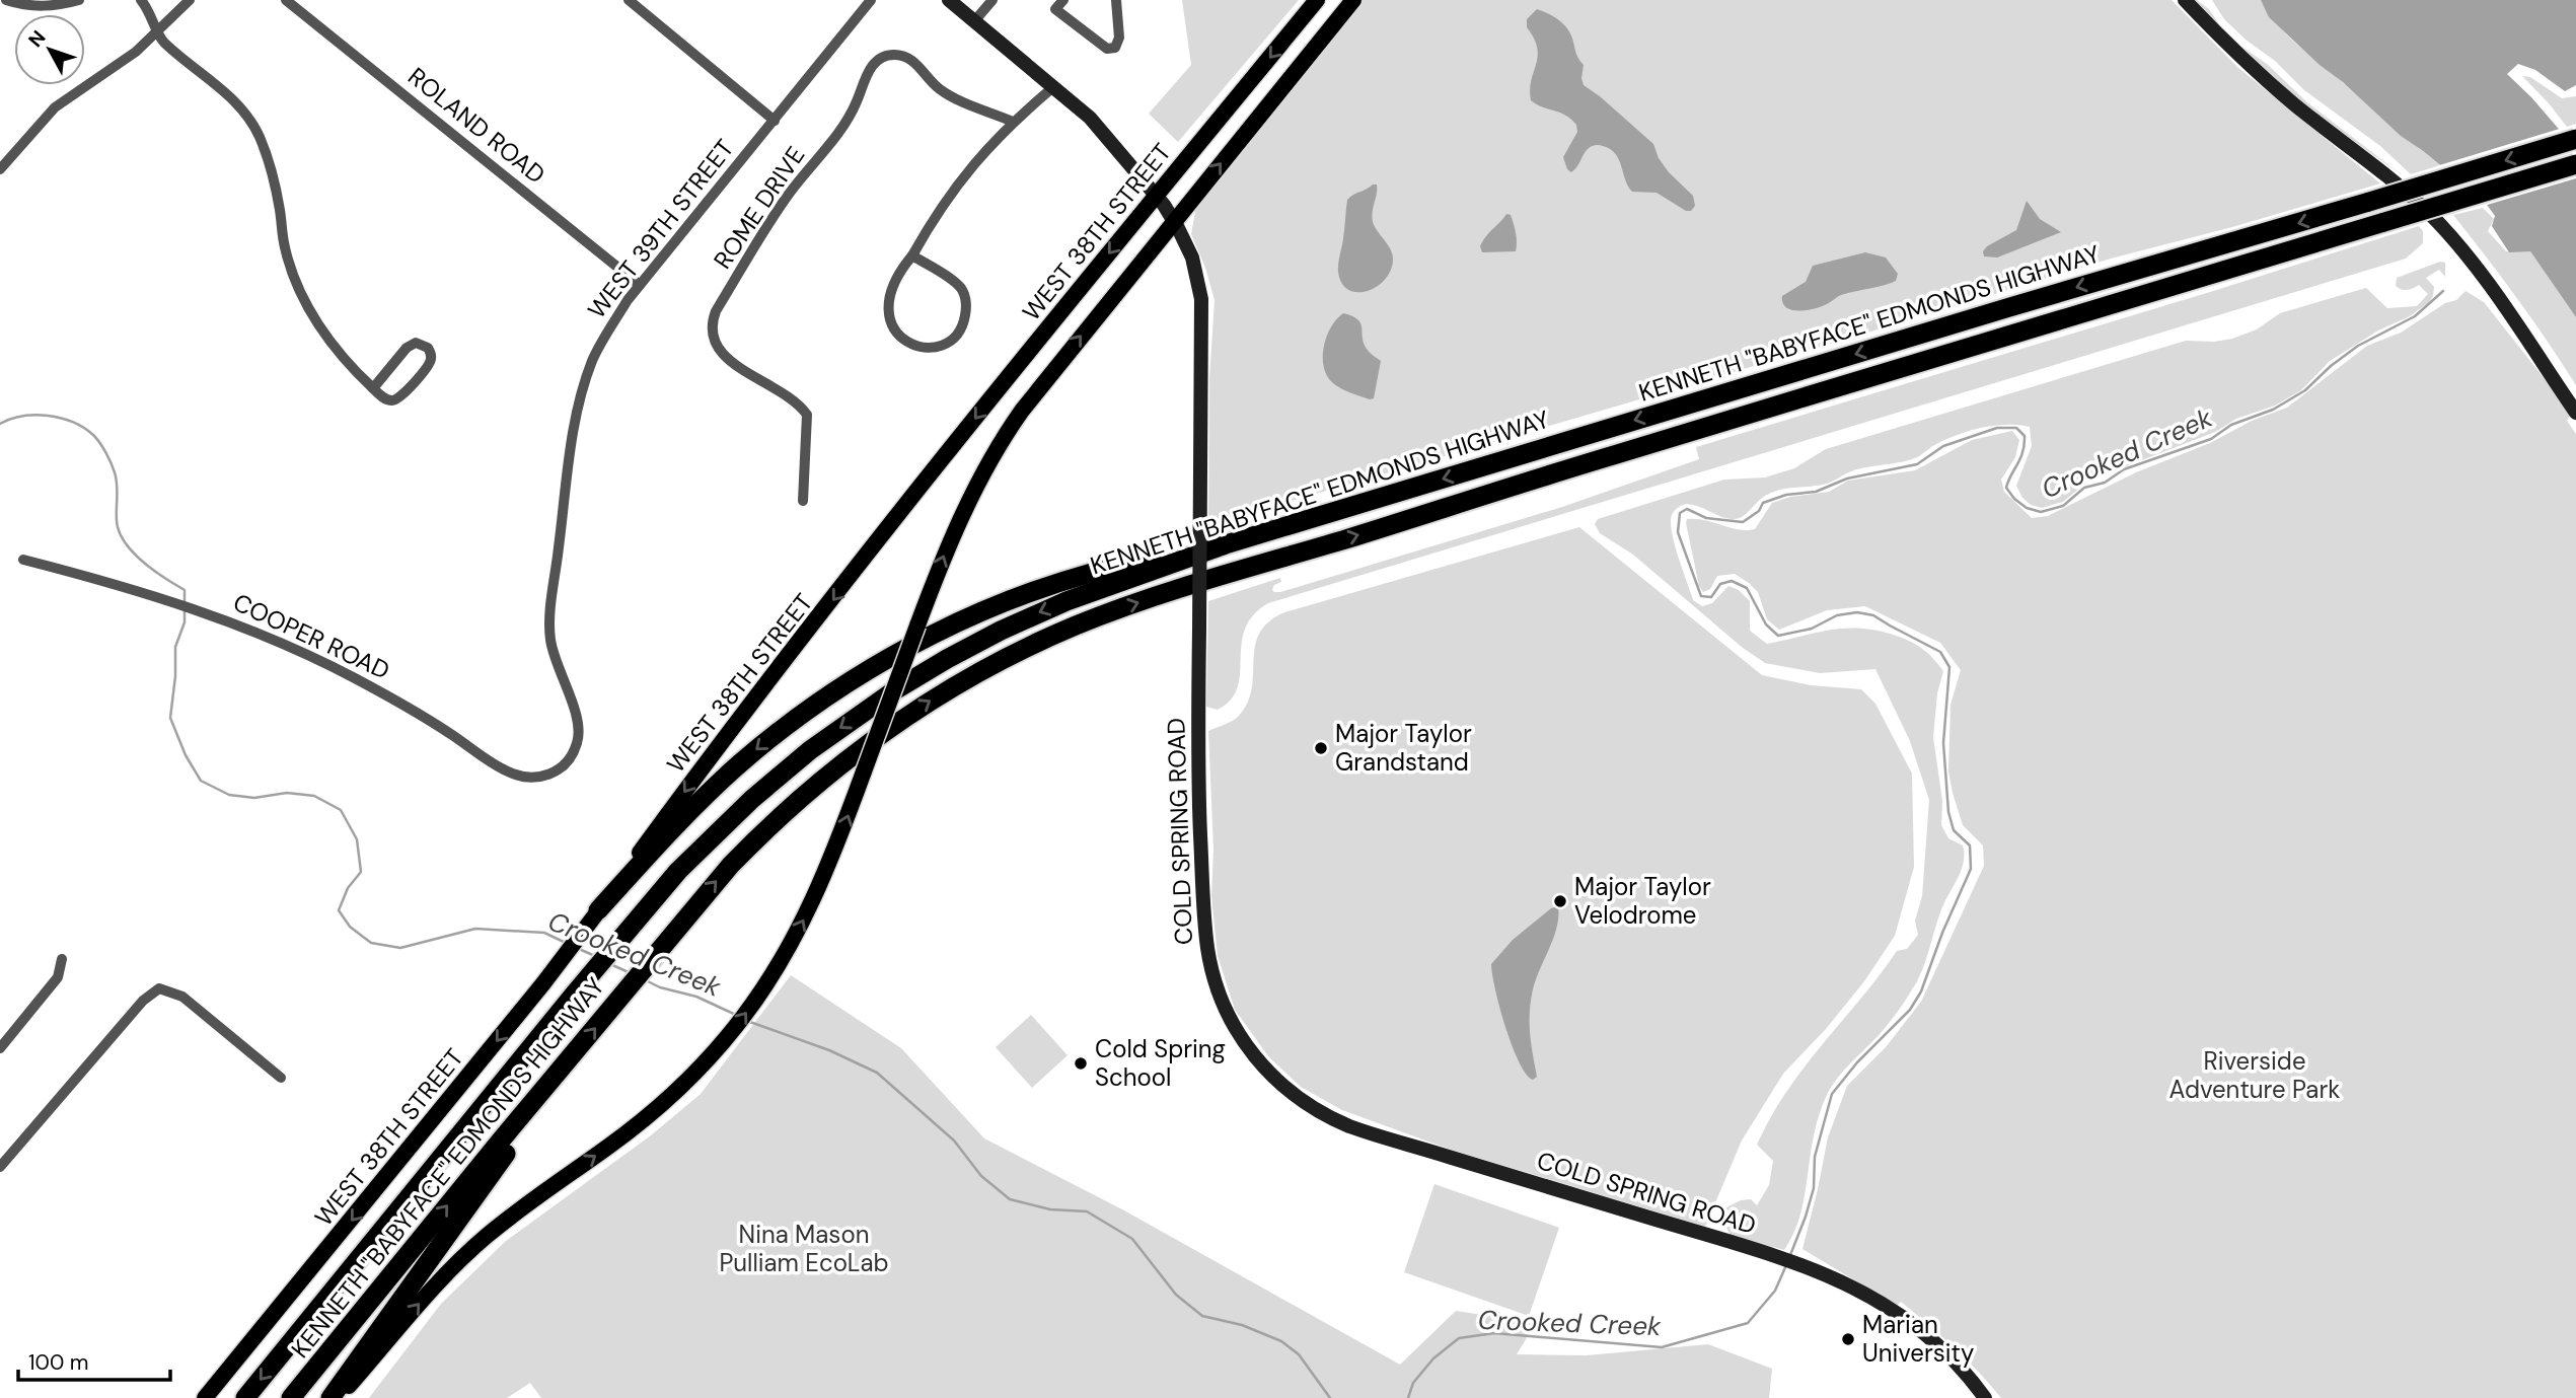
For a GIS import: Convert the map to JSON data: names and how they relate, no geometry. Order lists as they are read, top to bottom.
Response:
{
  "streets": {
    "highway": ["KENNETH \"BABYFACE\" EDMONDS HIGHWAY"],
    "main road": ["WEST 38TH STREET"],
    "street": [
      "ROLAND ROAD",
      "ROME DRIVE",
      "WEST 39TH STREET",
      "COOPER ROAD",
      "COLD SPRING ROAD"
    ]
  },
  "crossings": [
    ["ROLAND ROAD", "WEST 39TH STREET"],
    ["WEST 39TH STREET", "COOPER ROAD"],
    ["WEST 38TH STREET", "COLD SPRING ROAD"]
  ],
  "water": ["Crooked Creek"],
  "parks": ["Riverside Adventure Park", "Nina Mason Pulliam EcoLab"],
  "places": [
    "Major Taylor Grandstand",
    "Major Taylor Velodrome",
    "Cold Spring School",
    "Marian University"
  ],
  "scale_bar": "100 m",
  "north": "top left"
}
